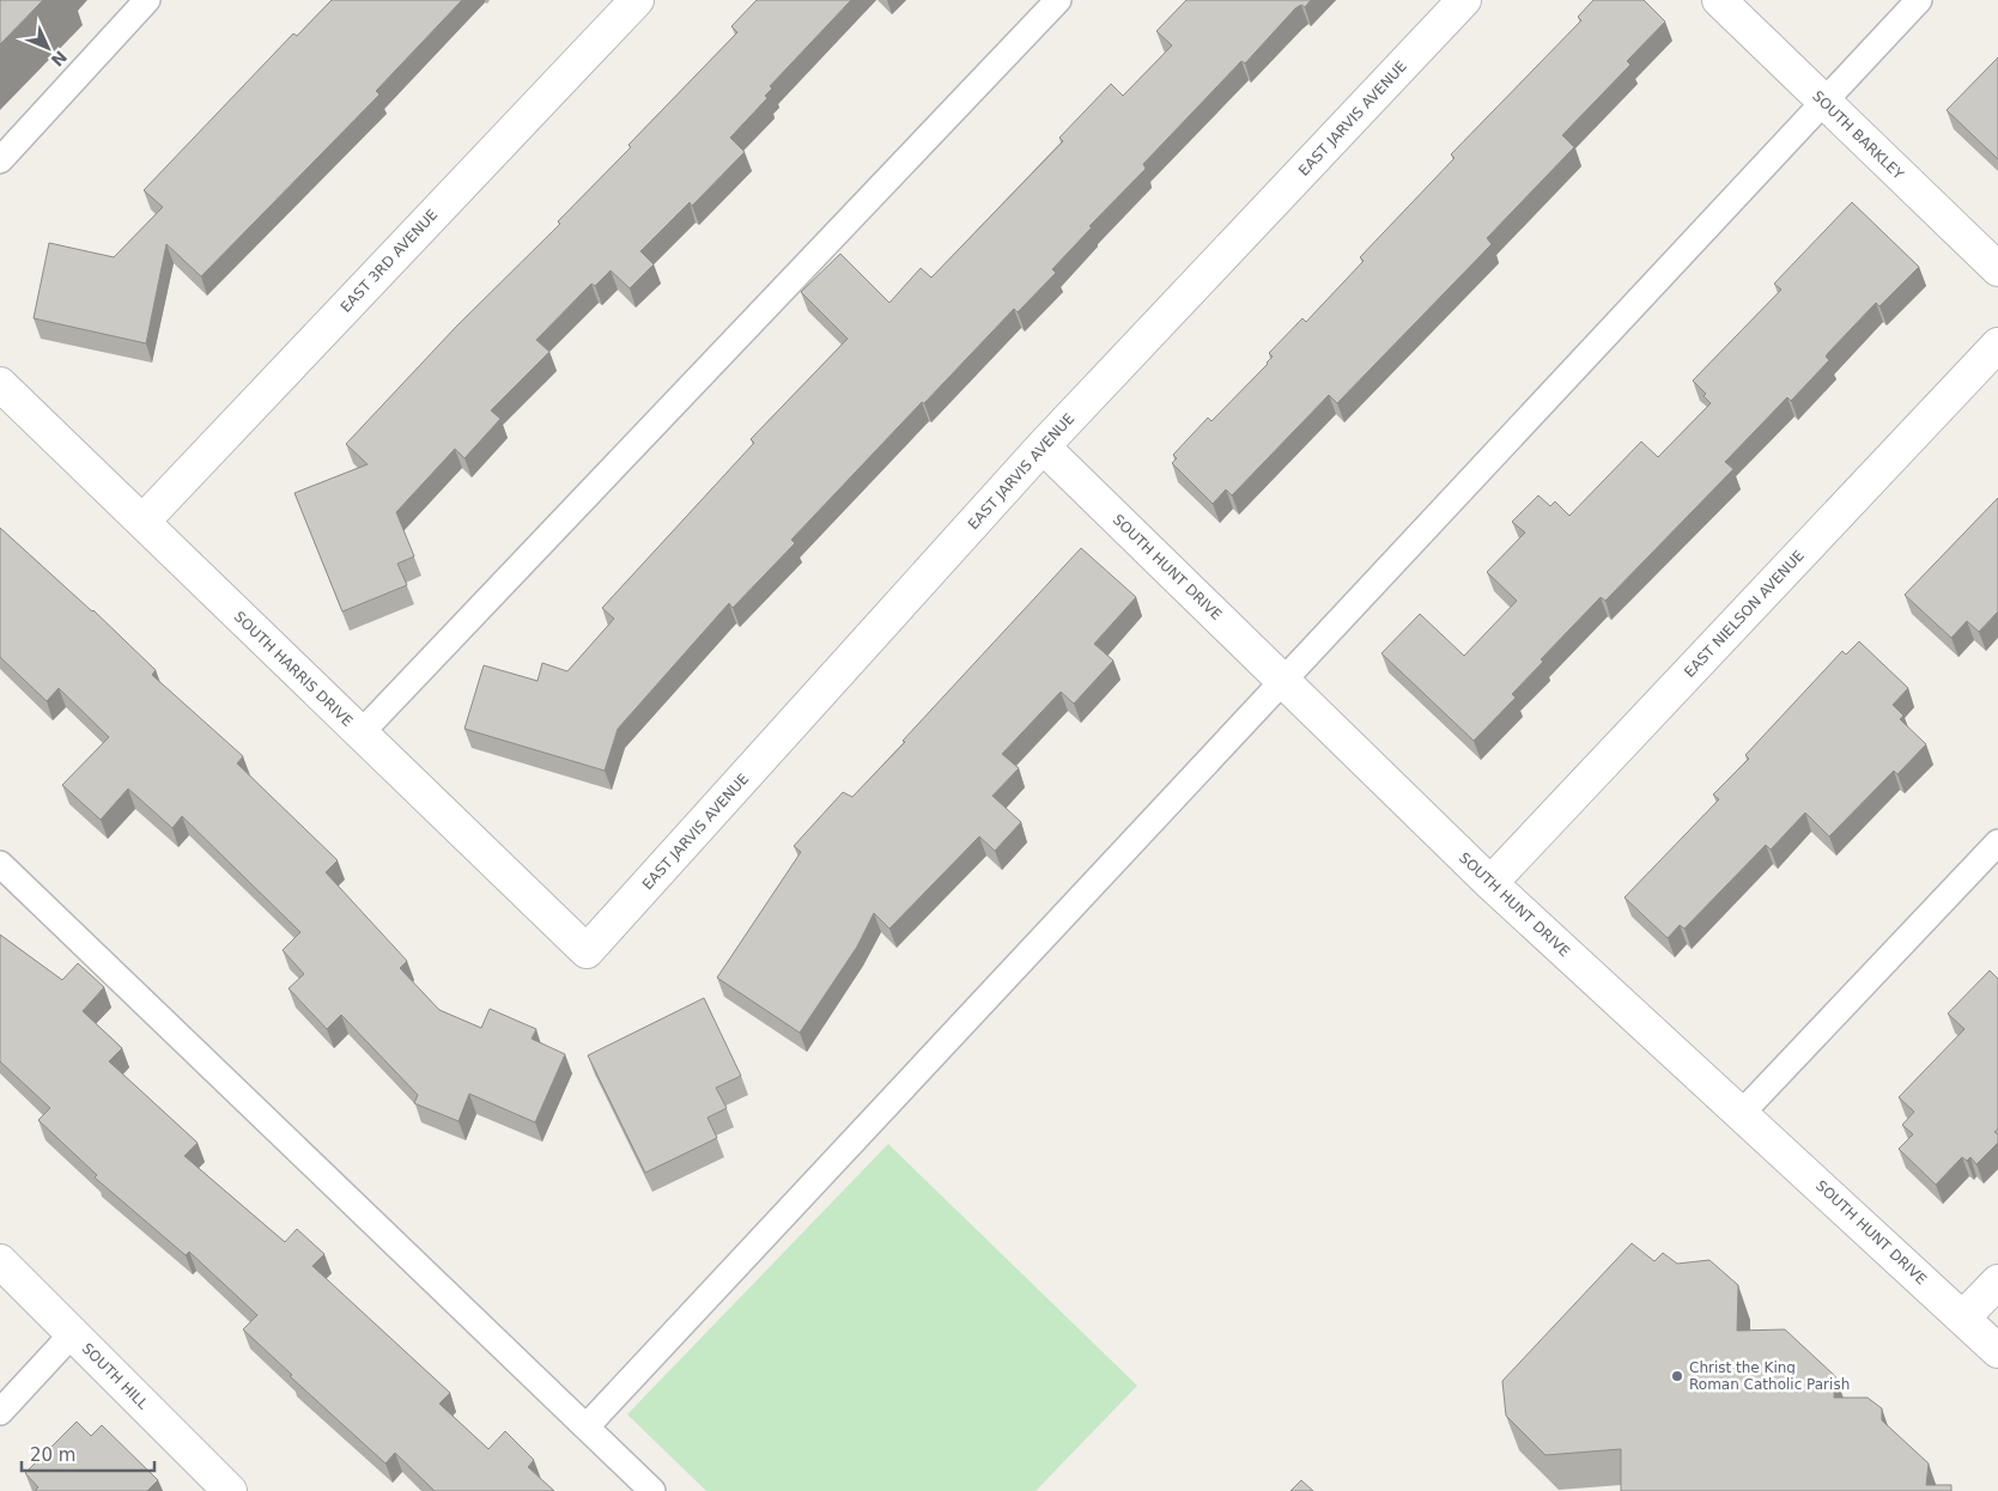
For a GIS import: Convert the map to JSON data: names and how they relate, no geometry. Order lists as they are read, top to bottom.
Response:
{
  "streets": {
    "street": [
      "EAST JARVIS AVENUE",
      "SOUTH BARKLEY",
      "EAST 3RD AVENUE",
      "SOUTH HUNT DRIVE",
      "EAST NIELSON AVENUE",
      "SOUTH HARRIS DRIVE",
      "SOUTH HILL"
    ]
  },
  "crossings": [
    ["EAST JARVIS AVENUE", "SOUTH HUNT DRIVE"],
    ["EAST JARVIS AVENUE", "SOUTH HARRIS DRIVE"],
    ["EAST 3RD AVENUE", "SOUTH HARRIS DRIVE"],
    ["SOUTH HUNT DRIVE", "EAST NIELSON AVENUE"]
  ],
  "places": ["Christ the King Roman Catholic Parish"],
  "scale_bar": "20 m",
  "north": "bottom right"
}
